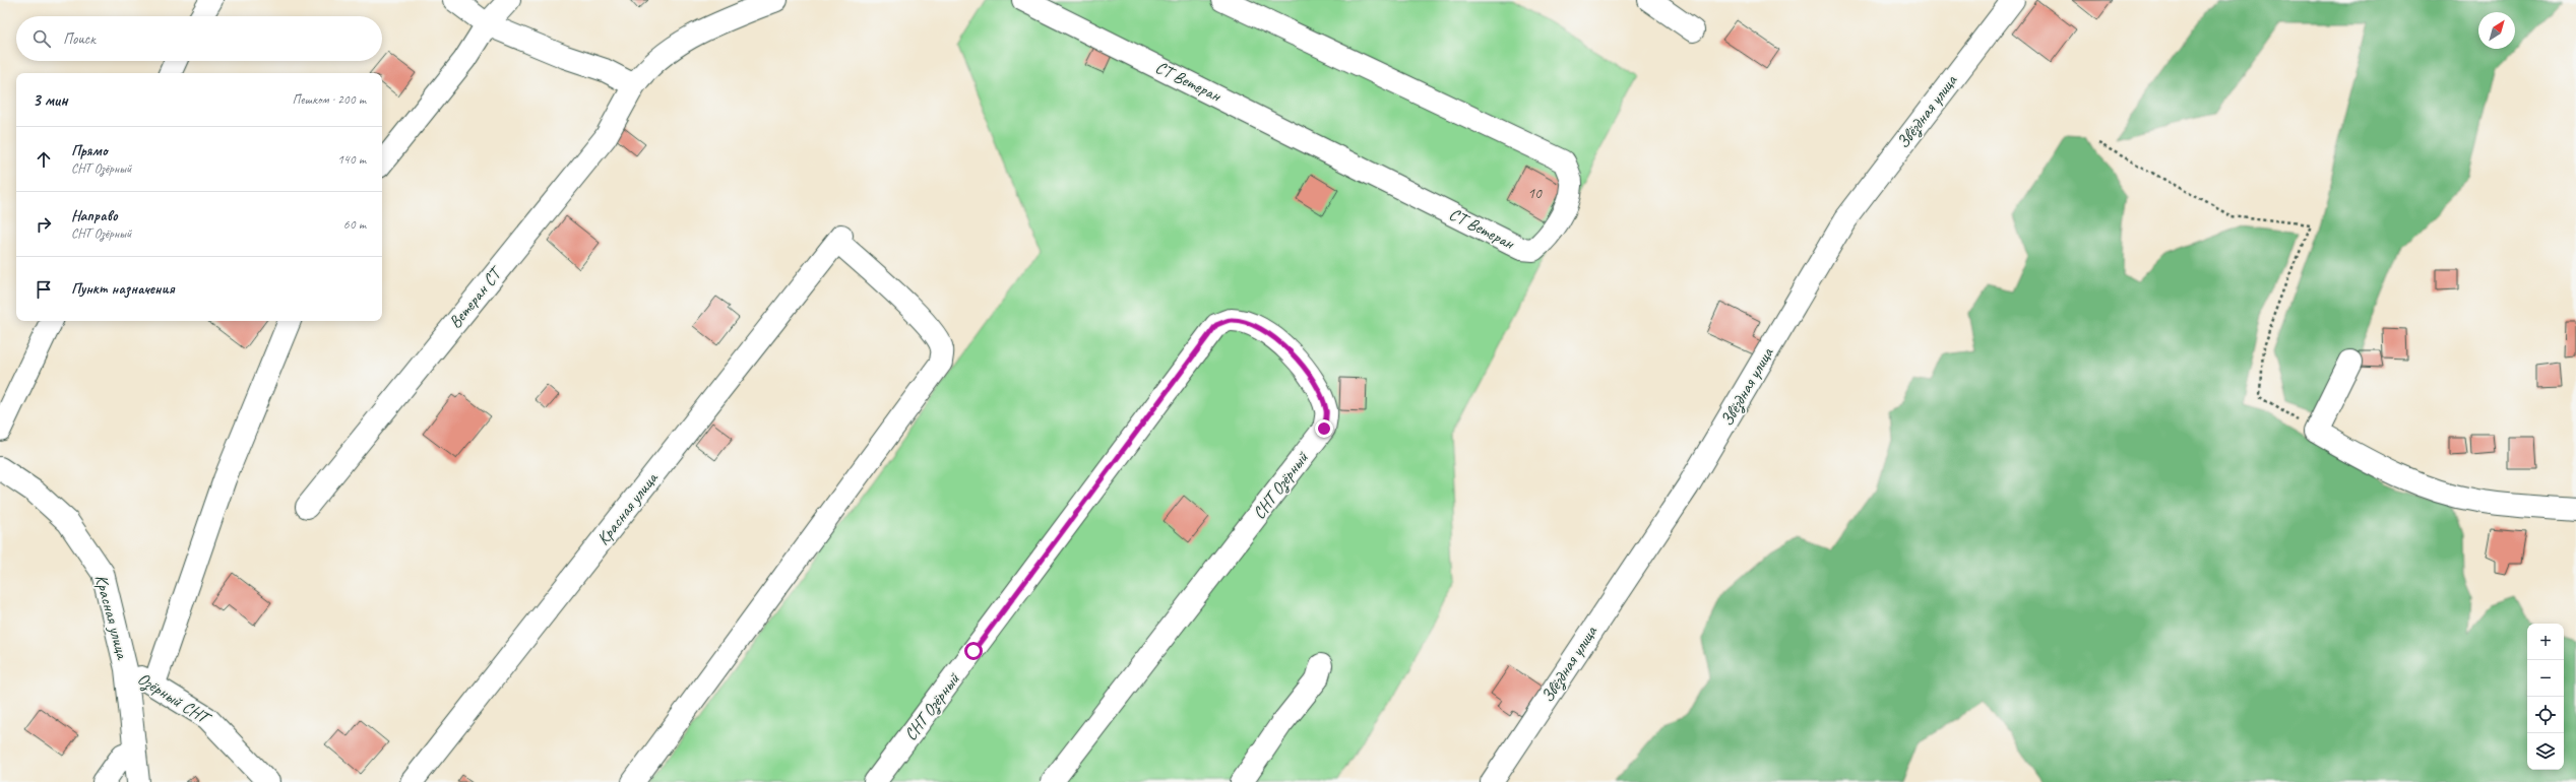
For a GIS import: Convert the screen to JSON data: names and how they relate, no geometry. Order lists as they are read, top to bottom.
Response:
{
  "streets": {
    "street": [
      "СТ Ветеран",
      "Звёздная улица",
      "Ветеран СТ",
      "СНТ Озёрный",
      "Красная улица",
      "Озёрный СНТ"
    ]
  },
  "crossings": [
    ["Красная улица", "Озёрный СНТ"]
  ],
  "house_numbers": ["10"],
  "north": "top right",
  "page": {
    "search": "Поиск",
    "heading": ["3 мин", "Пешком · 200 m"],
    "list": [
      ["Прямо", "СНТ Озёрный", "140 m"],
      ["Направо", "СНТ Озёрный", "60 m"],
      "Пункт назначения"
    ],
    "map_buttons": ["+", "−"]
  }
}
